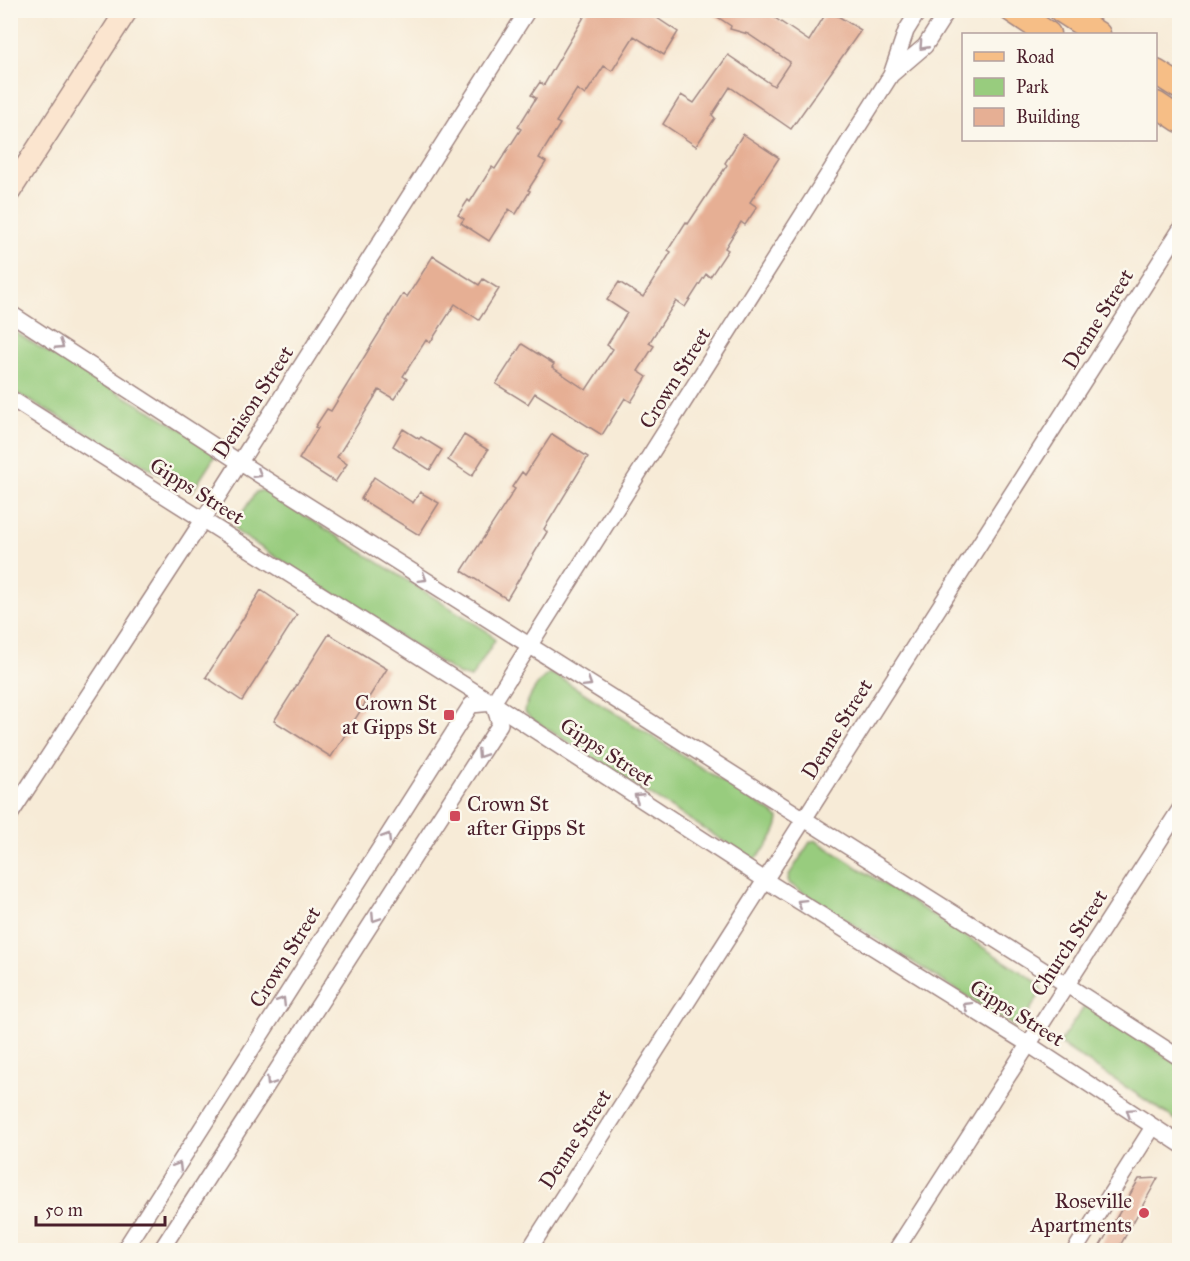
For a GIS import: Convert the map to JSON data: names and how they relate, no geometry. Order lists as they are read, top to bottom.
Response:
{
  "streets": {
    "street": [
      "Denne Street",
      "Crown Street",
      "Denison Street",
      "Gipps Street",
      "Church Street"
    ]
  },
  "crossings": [
    ["Denne Street", "Gipps Street"],
    ["Crown Street", "Gipps Street"],
    ["Denison Street", "Gipps Street"],
    ["Gipps Street", "Church Street"]
  ],
  "places": {
    "transit": ["Crown St at Gipps St", "Crown St after Gipps St"],
    "other": ["Roseville Apartments"]
  },
  "legend": ["Road", "Park", "Building"],
  "scale_bar": "50 m"
}
